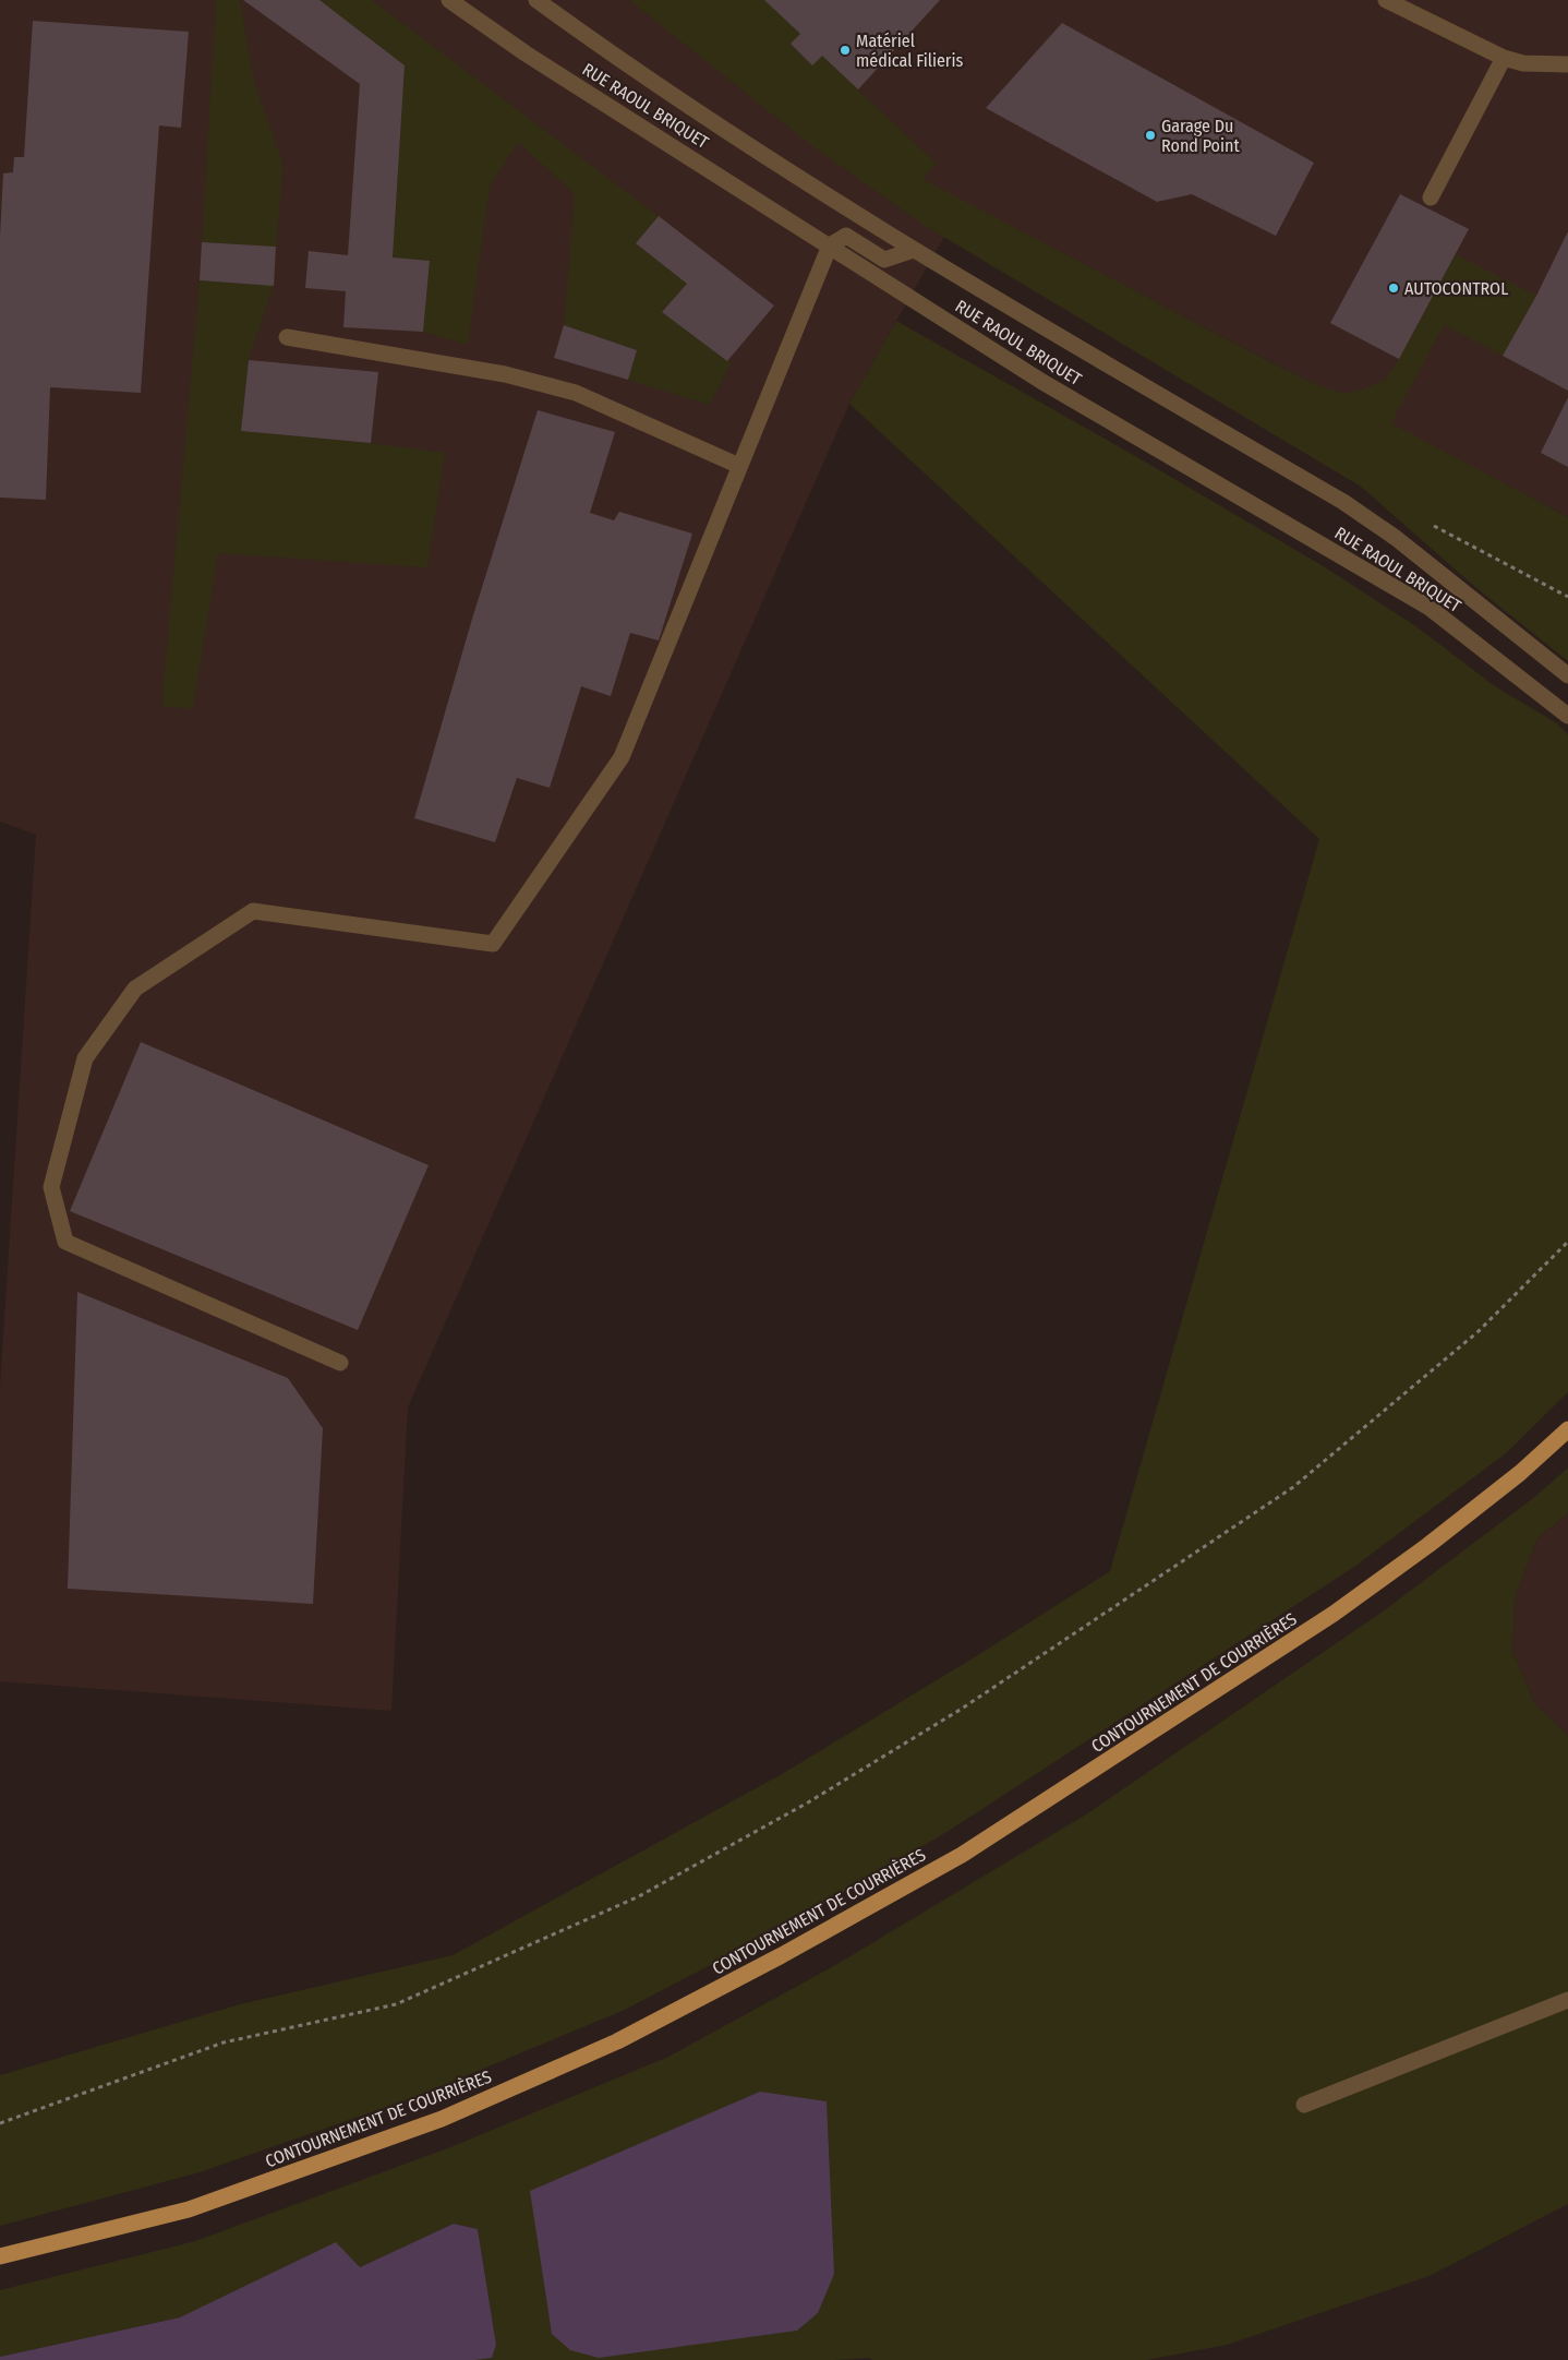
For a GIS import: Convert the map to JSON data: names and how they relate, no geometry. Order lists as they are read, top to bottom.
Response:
{
  "streets": {
    "main road": ["CONTOURNEMENT DE COURRIÈRES"],
    "street": ["RUE RAOUL BRIQUET"]
  },
  "places": ["Matériel médical Filieris", "Garage Du Rond Point", "AUTOCONTROL"]
}
